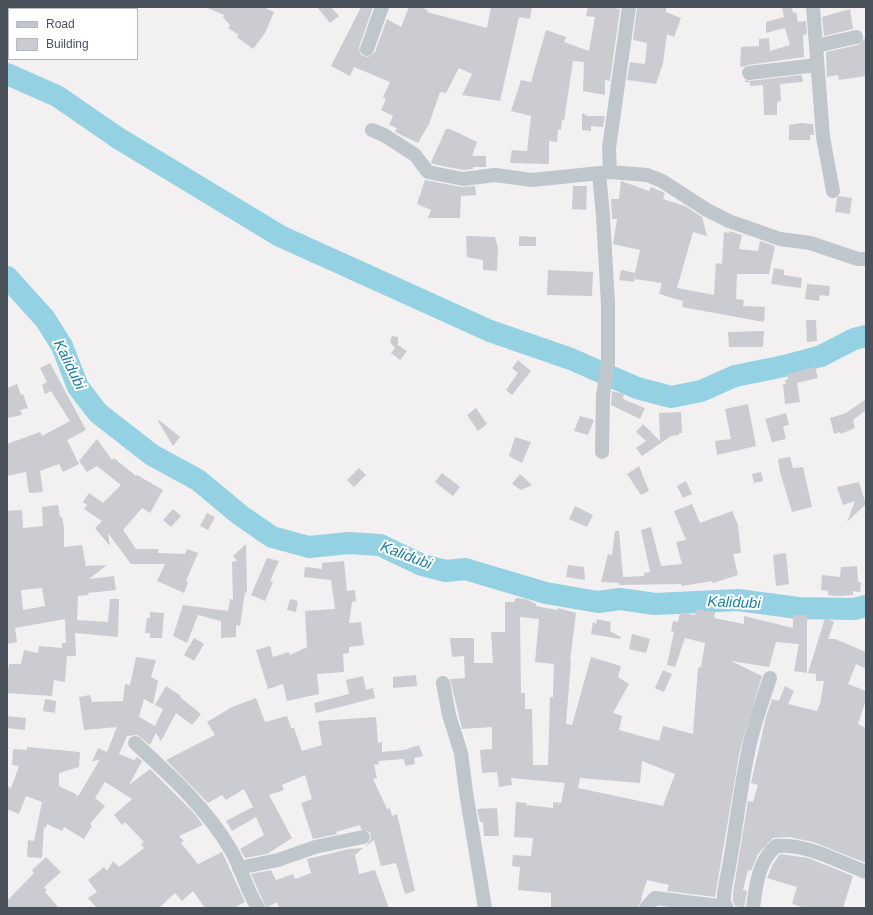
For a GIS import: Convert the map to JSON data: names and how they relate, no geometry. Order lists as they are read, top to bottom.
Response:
{
  "water": ["Kalidubi"],
  "legend": ["Road", "Building"]
}
